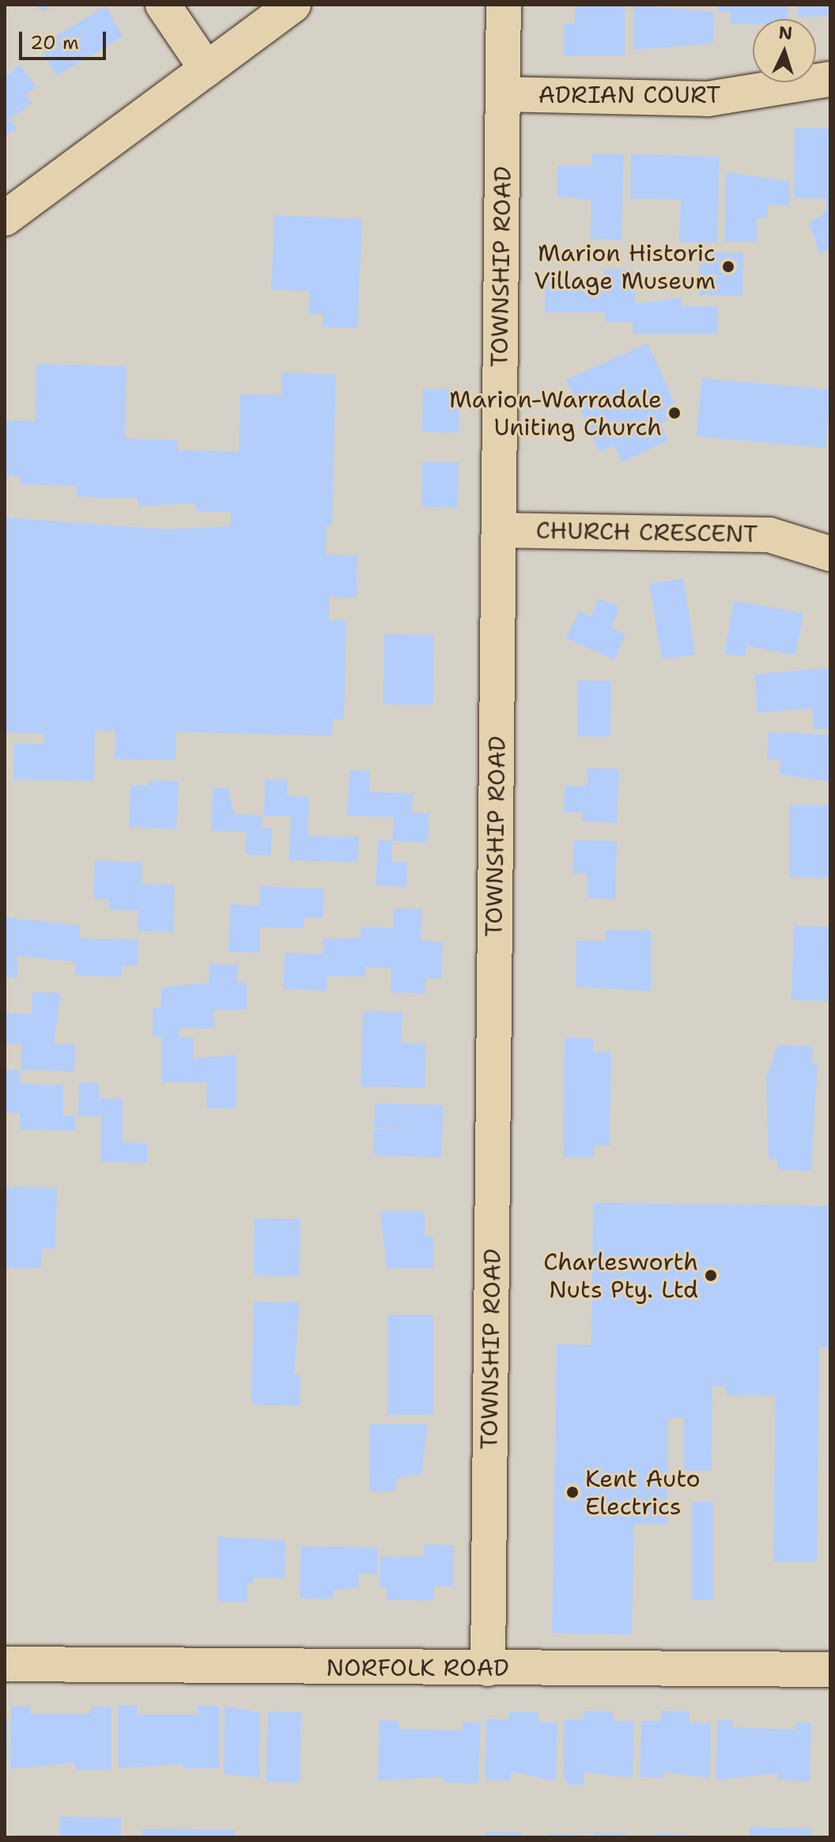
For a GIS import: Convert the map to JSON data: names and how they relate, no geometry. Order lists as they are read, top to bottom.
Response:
{
  "streets": {
    "street": [
      "ADRIAN COURT",
      "TOWNSHIP ROAD",
      "CHURCH CRESCENT",
      "NORFOLK ROAD"
    ]
  },
  "crossings": [
    ["ADRIAN COURT", "TOWNSHIP ROAD"],
    ["TOWNSHIP ROAD", "CHURCH CRESCENT"],
    ["TOWNSHIP ROAD", "NORFOLK ROAD"]
  ],
  "places": [
    "Marion Historic Village Museum",
    "Marion-Warradale Uniting Church",
    "Charlesworth Nuts Pty. Ltd",
    "Kent Auto Electrics"
  ],
  "scale_bar": "20 m",
  "north": "top"
}
